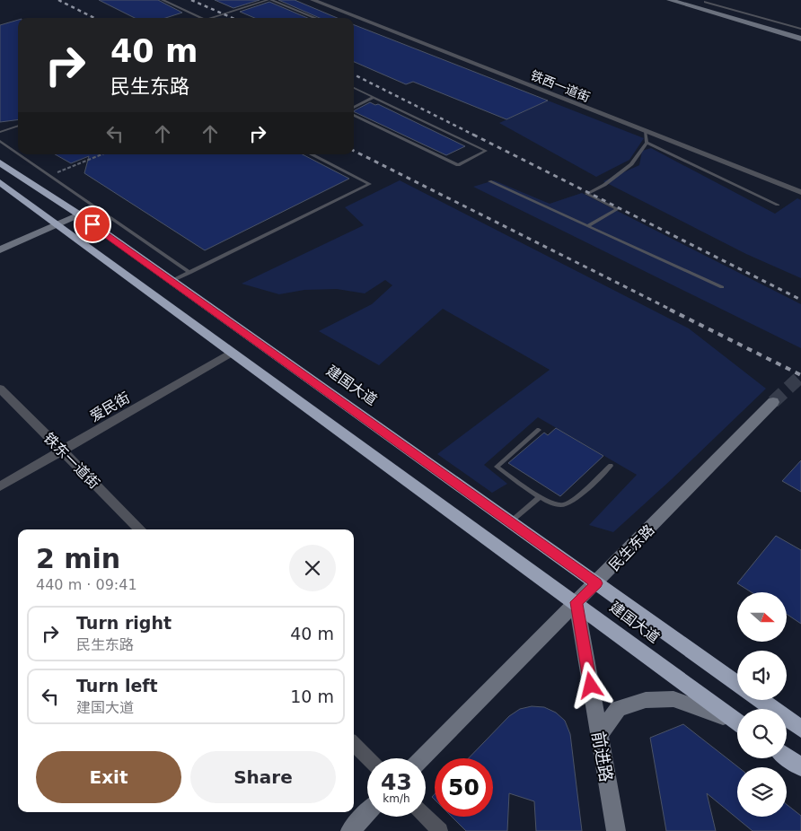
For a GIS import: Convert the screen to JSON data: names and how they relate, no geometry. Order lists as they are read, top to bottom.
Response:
{
  "streets": {
    "highway": ["建国大道"],
    "main road": ["民生东路", "前进路"],
    "street": ["铁西一道街", "爱民街", "铁东一道街"]
  },
  "crossings": [
    ["建国大道", "爱民街"],
    ["建国大道", "民生东路"],
    ["建国大道", "前进路"],
    ["爱民街", "铁东一道街"],
    ["民生东路", "前进路"]
  ],
  "north": "right",
  "page": {
    "turn": ["40 m", "民生东路"],
    "heading": ["2 min", "440 m · 09:41"],
    "list": [
      {
        "name": "Turn right",
        "note": "民生东路",
        "value": "40 m"
      },
      {
        "name": "Turn left",
        "note": "建国大道",
        "value": "10 m"
      }
    ],
    "buttons": ["Exit", "Share"],
    "speed": "43 km/h",
    "limit": "50"
  }
}
